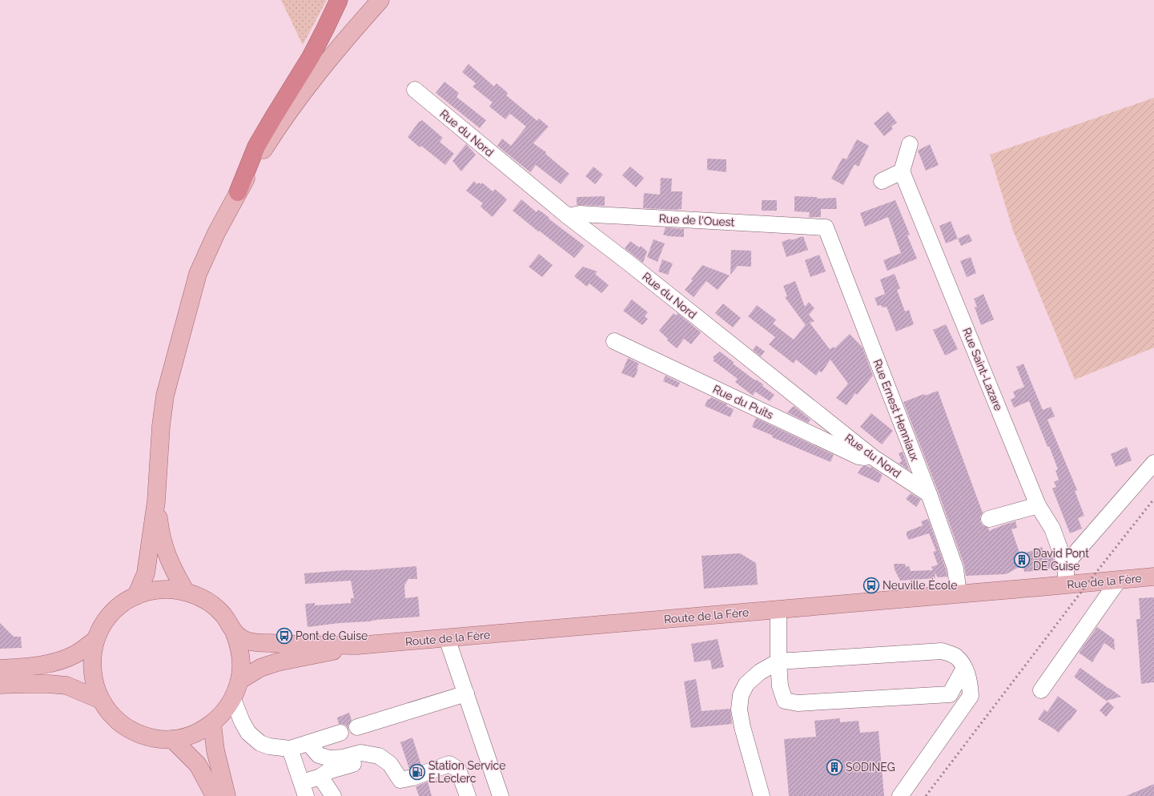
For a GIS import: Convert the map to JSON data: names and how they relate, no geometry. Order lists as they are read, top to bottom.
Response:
{
  "streets": {
    "main road": ["Rue de la Fère", "Route de la Fère"],
    "street": [
      "Rue du Nord",
      "Rue de l'Ouest",
      "Rue Saint-Lazare",
      "Rue du Puits",
      "Rue Ernest Henniaux"
    ]
  },
  "crossings": [
    ["Rue du Nord", "Rue de l'Ouest"],
    ["Rue du Nord", "Rue du Puits"],
    ["Rue du Nord", "Rue Ernest Henniaux"],
    ["Rue de l'Ouest", "Rue Ernest Henniaux"],
    ["Rue Saint-Lazare", "Rue de la Fère"],
    ["Rue Saint-Lazare", "Route de la Fère"],
    ["Rue Ernest Henniaux", "Route de la Fère"],
    ["Rue de la Fère", "Route de la Fère"]
  ],
  "places": {
    "building": ["David Pont DE Guise", "SODINEG"],
    "bus stop": ["Neuville École", "Pont de Guise"],
    "fuel station": ["Station Service E.Leclerc"]
  }
}
